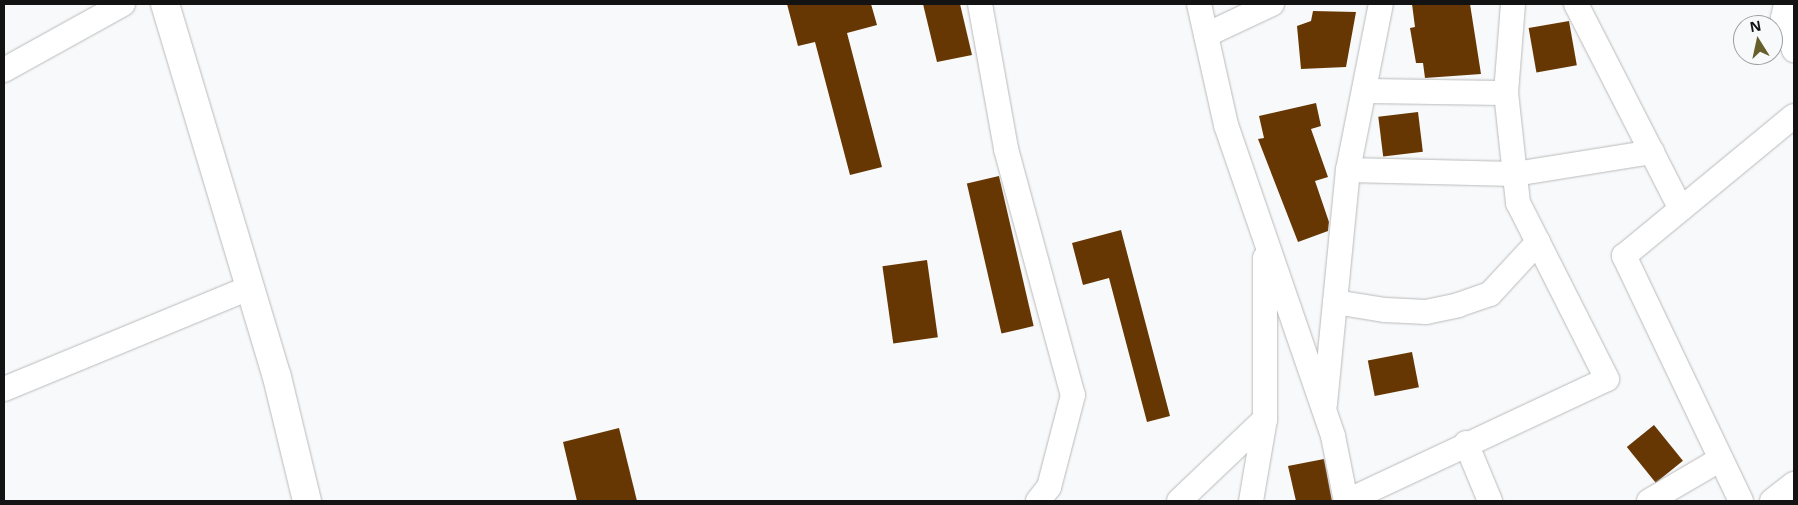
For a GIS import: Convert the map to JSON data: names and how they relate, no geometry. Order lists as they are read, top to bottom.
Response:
{
  "north": "top"
}
